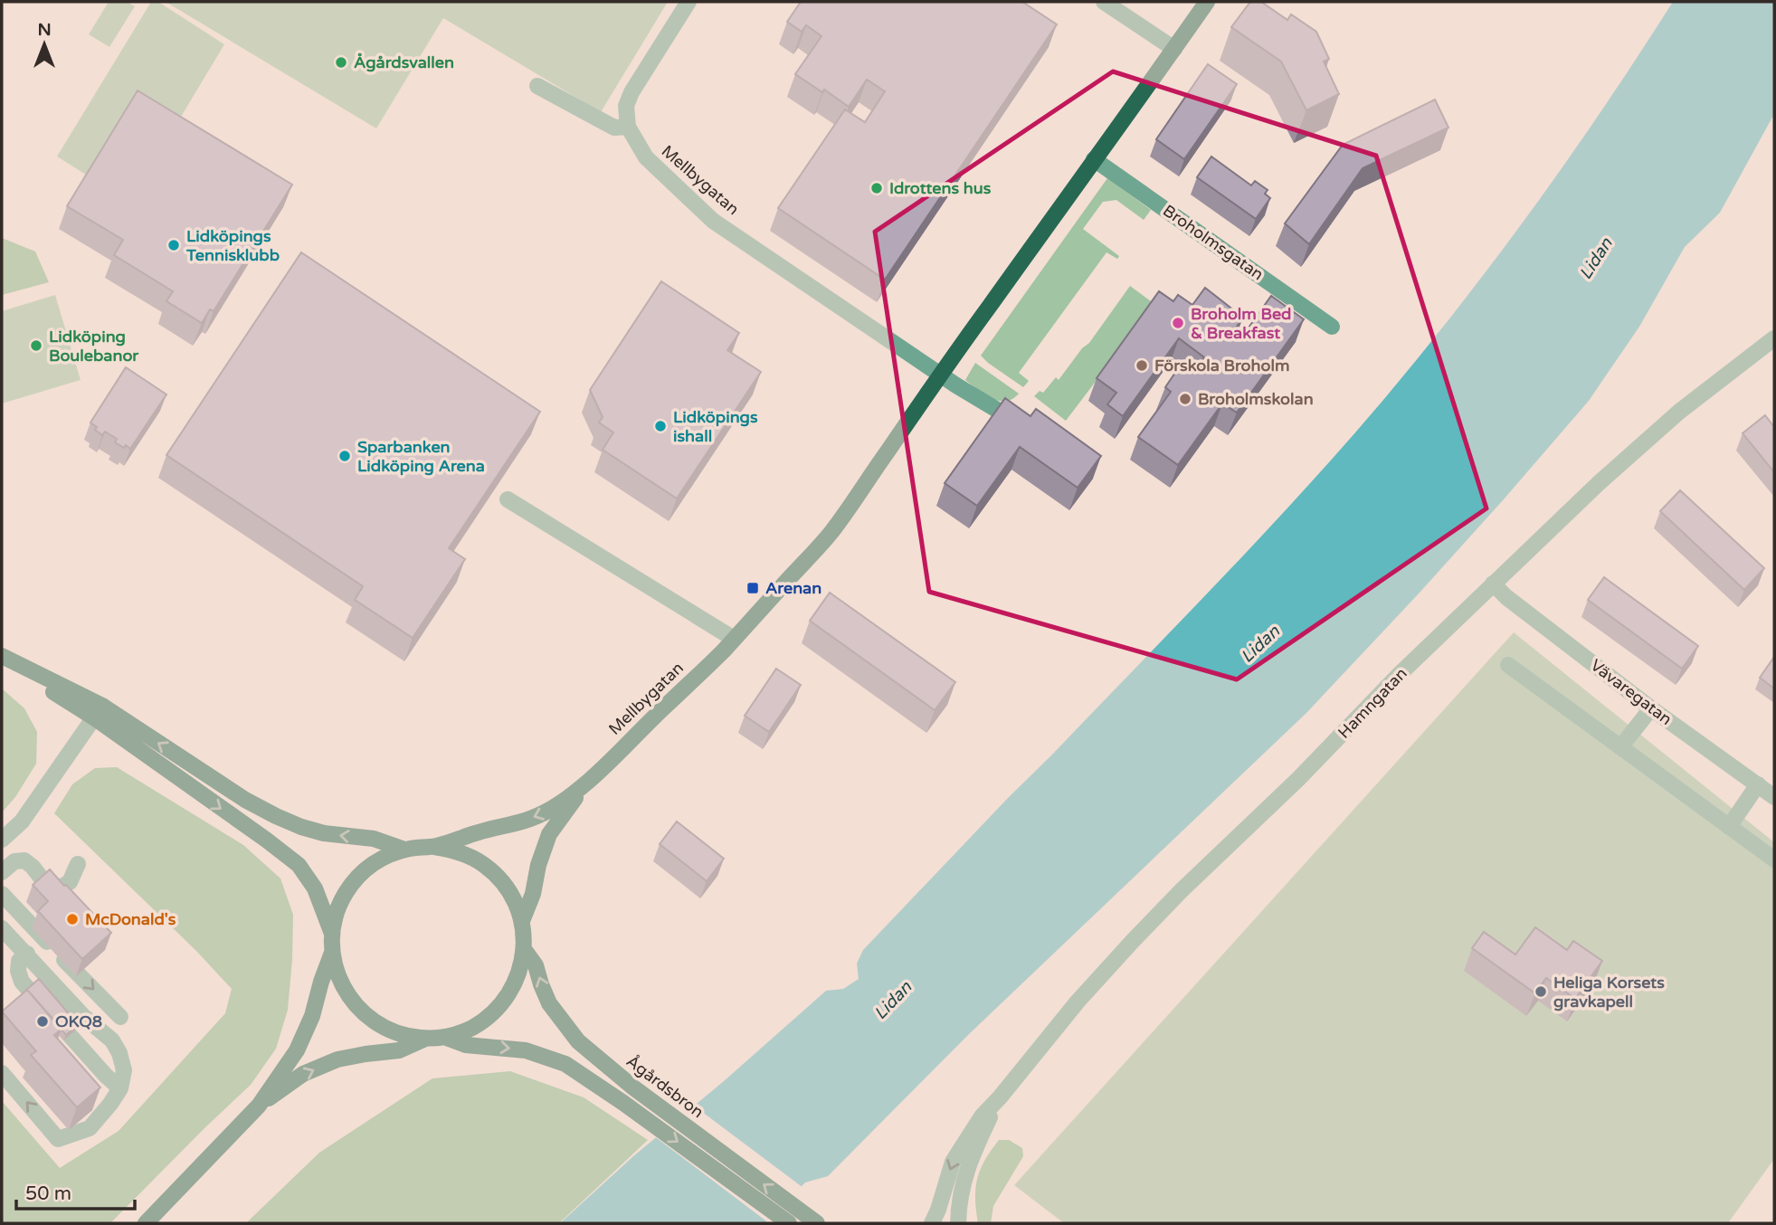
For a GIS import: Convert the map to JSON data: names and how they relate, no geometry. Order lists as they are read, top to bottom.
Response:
{
  "streets": {
    "main road": ["Mellbygatan", "Ågårdsbron"],
    "street": ["Broholmsgatan", "Vävaregatan", "Hamngatan"]
  },
  "crossings": [
    ["Mellbygatan", "Broholmsgatan"],
    ["Mellbygatan", "Ågårdsbron"],
    ["Vävaregatan", "Hamngatan"]
  ],
  "water": ["Lidan"],
  "places": {
    "other": [
      "Ågårdsvallen",
      "Idrottens hus",
      "Lidköpings Tennisklubb",
      "Broholm Bed & Breakfast",
      "Lidköping Boulebanor",
      "Förskola Broholm",
      "Broholmskolan",
      "Lidköpings ishall",
      "Sparbanken Lidköping Arena",
      "McDonald's",
      "Heliga Korsets gravkapell",
      "OKQ8"
    ],
    "transit": ["Arenan"]
  },
  "scale_bar": "50 m",
  "north": "top"
}
